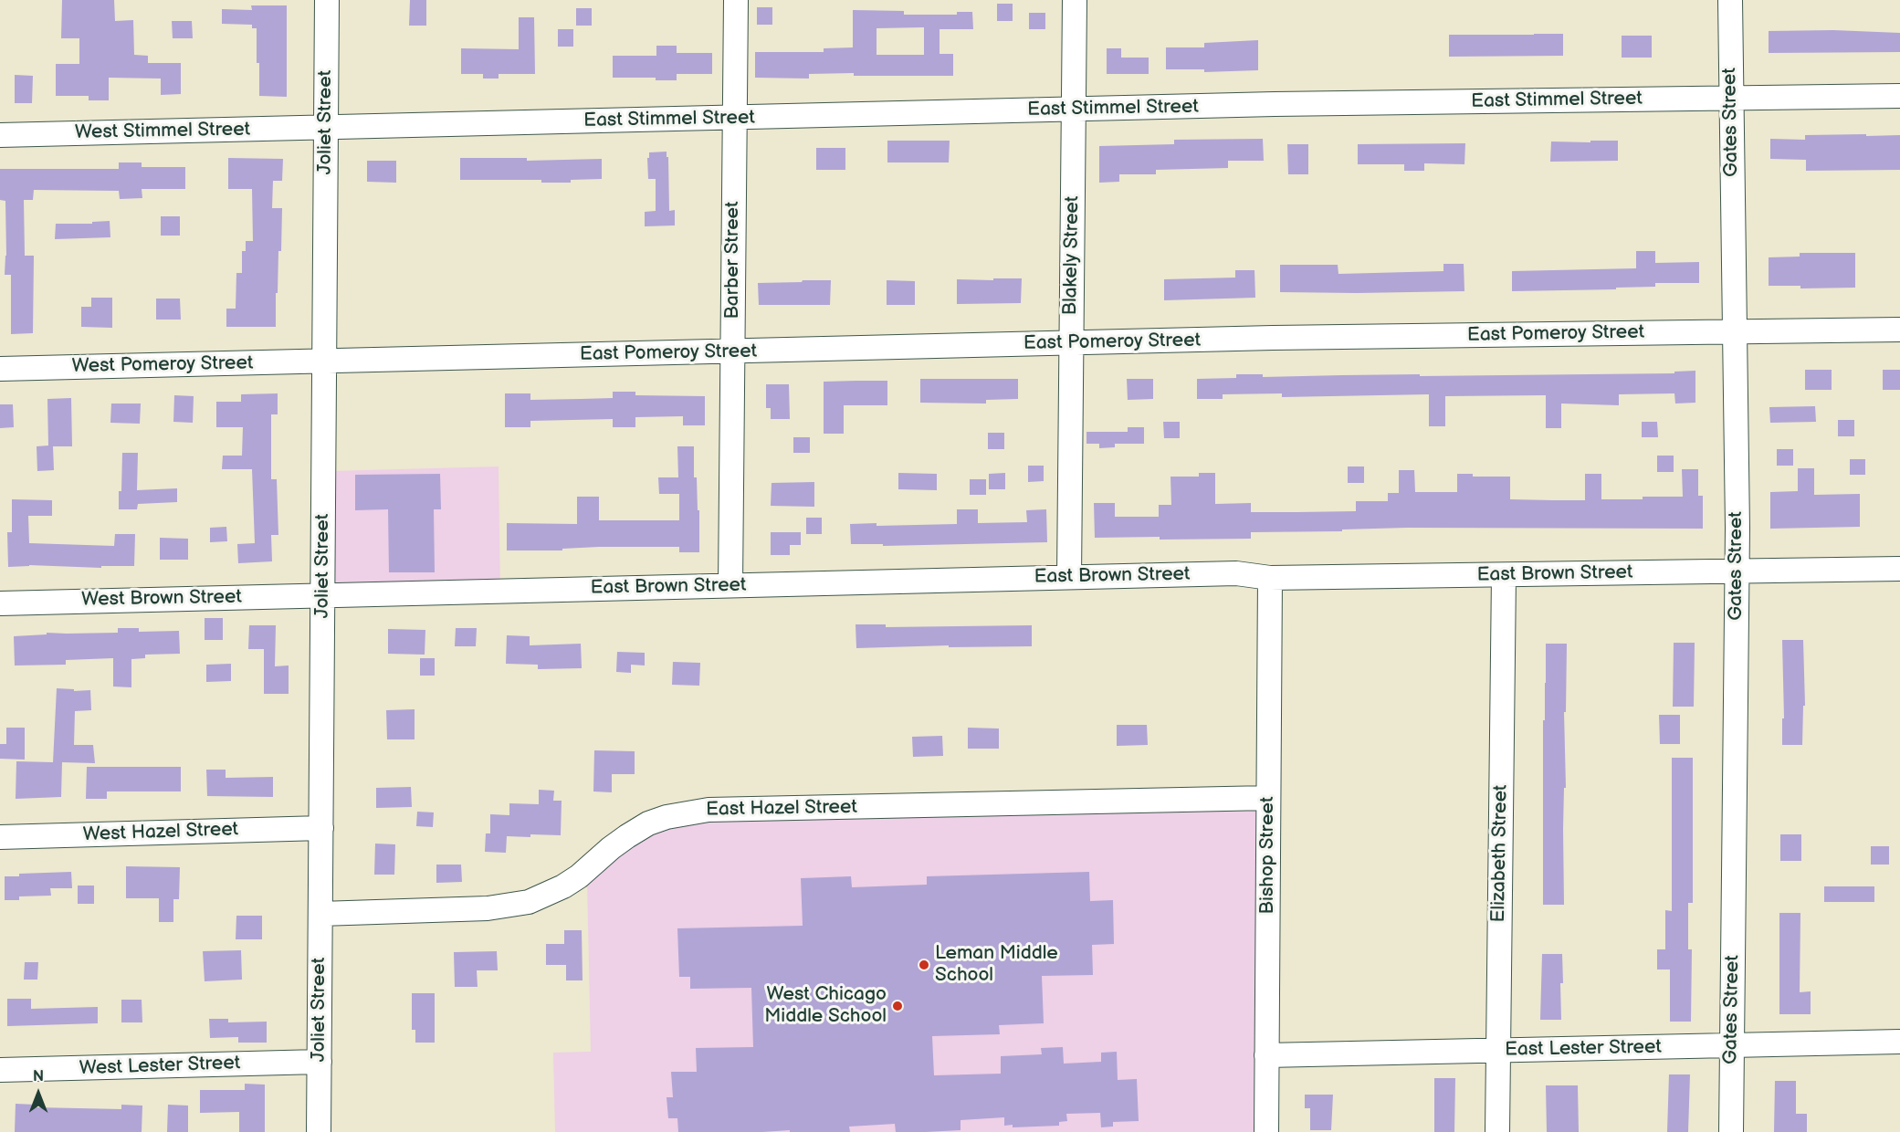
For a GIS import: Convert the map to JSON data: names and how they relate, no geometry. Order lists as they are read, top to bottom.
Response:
{
  "streets": {
    "street": [
      "East Stimmel Street",
      "Joliet Street",
      "Gates Street",
      "West Stimmel Street",
      "Blakely Street",
      "Barber Street",
      "East Pomeroy Street",
      "West Pomeroy Street",
      "East Brown Street",
      "West Brown Street",
      "East Hazel Street",
      "West Hazel Street",
      "Elizabeth Street",
      "Bishop Street",
      "East Lester Street",
      "West Lester Street"
    ]
  },
  "crossings": [
    ["East Stimmel Street", "Joliet Street"],
    ["East Stimmel Street", "Gates Street"],
    ["East Stimmel Street", "West Stimmel Street"],
    ["East Stimmel Street", "Blakely Street"],
    ["East Stimmel Street", "Barber Street"],
    ["Joliet Street", "West Stimmel Street"],
    ["Joliet Street", "East Pomeroy Street"],
    ["Joliet Street", "West Pomeroy Street"],
    ["Joliet Street", "East Brown Street"],
    ["Joliet Street", "West Brown Street"],
    ["Joliet Street", "East Hazel Street"],
    ["Joliet Street", "West Hazel Street"],
    ["Joliet Street", "West Lester Street"],
    ["Gates Street", "East Pomeroy Street"],
    ["Gates Street", "East Brown Street"],
    ["Gates Street", "East Lester Street"],
    ["Blakely Street", "East Pomeroy Street"],
    ["Blakely Street", "East Brown Street"],
    ["Barber Street", "East Pomeroy Street"],
    ["Barber Street", "East Brown Street"],
    ["East Pomeroy Street", "West Pomeroy Street"],
    ["East Brown Street", "West Brown Street"],
    ["East Brown Street", "Elizabeth Street"],
    ["East Brown Street", "Bishop Street"],
    ["East Hazel Street", "Bishop Street"],
    ["Elizabeth Street", "East Lester Street"],
    ["Bishop Street", "East Lester Street"]
  ],
  "places": ["Leman Middle School", "West Chicago Middle School"],
  "north": "top"
}
